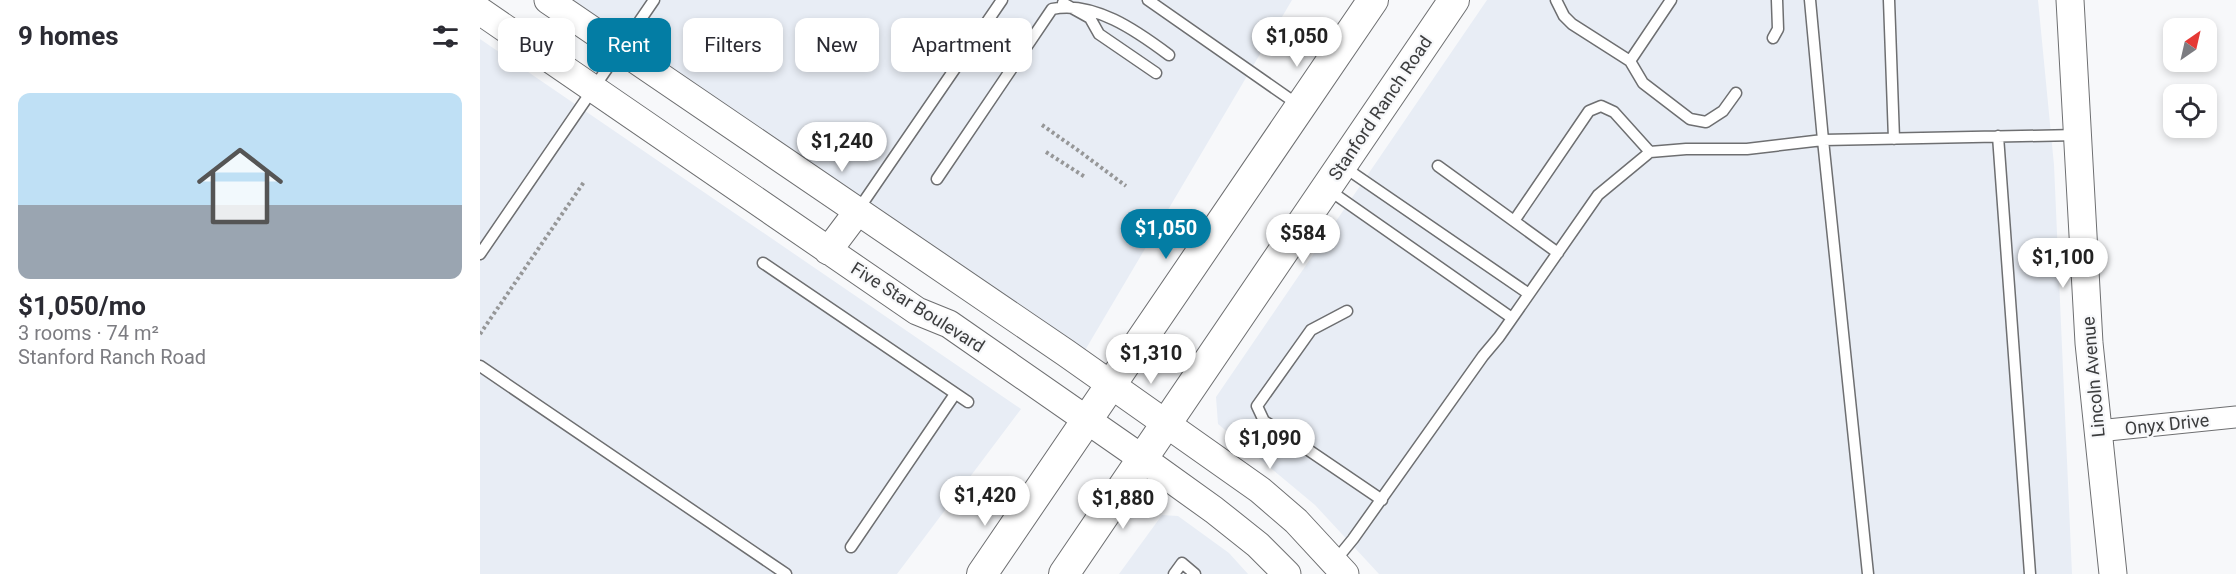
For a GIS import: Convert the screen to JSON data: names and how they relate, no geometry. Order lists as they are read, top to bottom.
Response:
{
  "streets": {
    "main road": ["Stanford Ranch Road"],
    "street": ["Five Star Boulevard", "Lincoln Avenue", "Onyx Drive"]
  },
  "crossings": [
    ["Stanford Ranch Road", "Five Star Boulevard"],
    ["Lincoln Avenue", "Onyx Drive"]
  ],
  "north": "top right",
  "page": {
    "heading": "9 homes",
    "price": [
      "$1,050",
      "$1,240",
      "$1,050",
      "$584",
      "$1,100",
      "$1,310",
      "$1,090",
      "$1,420",
      "$1,880"
    ],
    "chip": [
      "Buy",
      "Rent",
      "Filters",
      "New",
      "Apartment"
    ],
    "list": [
      {
        "name": "$1,050/mo",
        "note": "3 rooms · 74 m² · Stanford Ranch Road"
      }
    ]
  }
}
